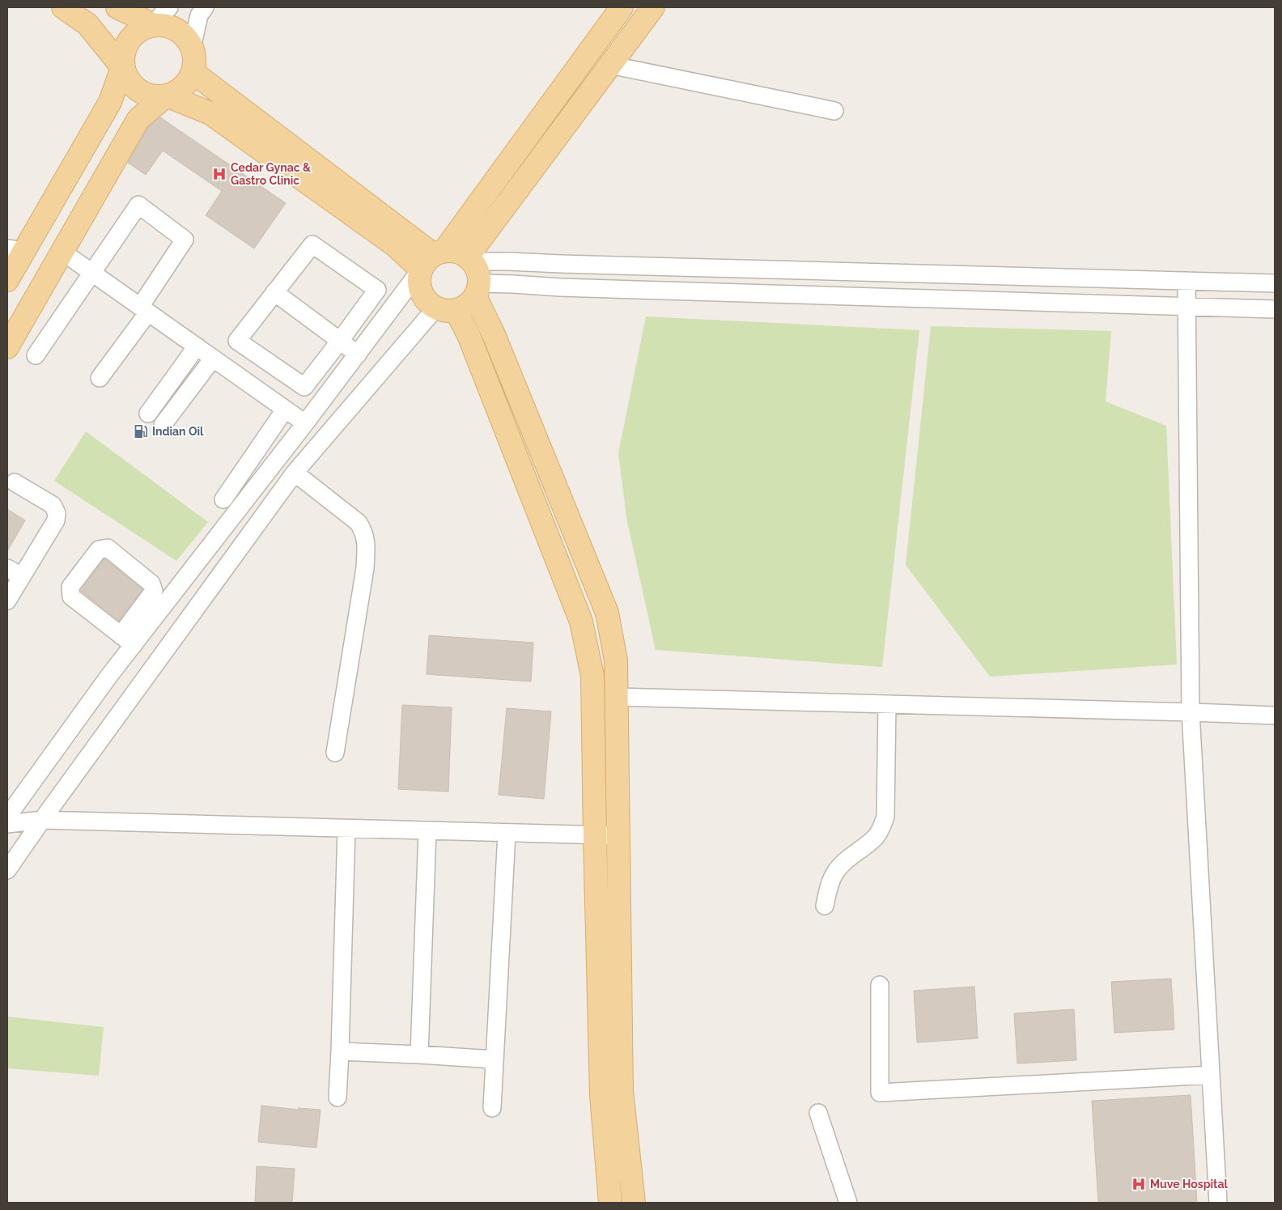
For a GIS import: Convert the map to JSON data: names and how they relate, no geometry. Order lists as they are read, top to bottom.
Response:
{
  "places": {
    "hospital": ["Cedar Gynac & Gastro Clinic", "Muve Hospital"],
    "fuel station": ["Indian Oil"]
  }
}
